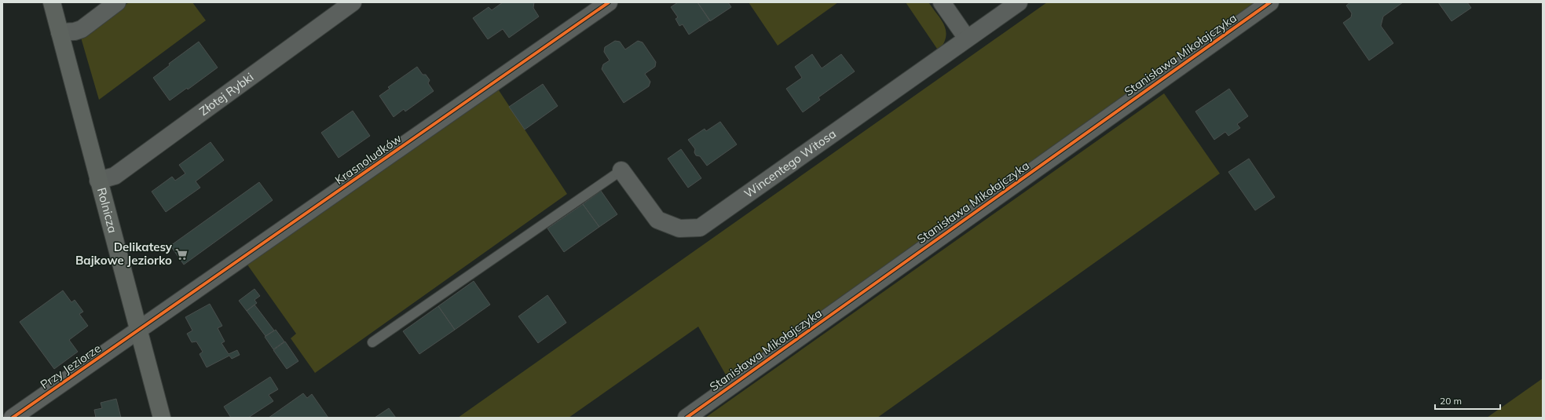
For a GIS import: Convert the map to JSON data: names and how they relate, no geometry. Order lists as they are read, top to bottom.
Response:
{
  "streets": {
    "street": [
      "Stanisława Mikołajczyka",
      "Złotej Rybki",
      "Krasnoludków",
      "Wincentego Witosa",
      "Rolnicza",
      "Przy Jeziorze"
    ]
  },
  "crossings": [
    ["Złotej Rybki", "Rolnicza"],
    ["Krasnoludków", "Rolnicza"],
    ["Krasnoludków", "Przy Jeziorze"],
    ["Rolnicza", "Przy Jeziorze"]
  ],
  "places": {
    "supermarket": ["Delikatesy Bajkowe Jeziorko"]
  },
  "scale_bar": "20 m"
}
